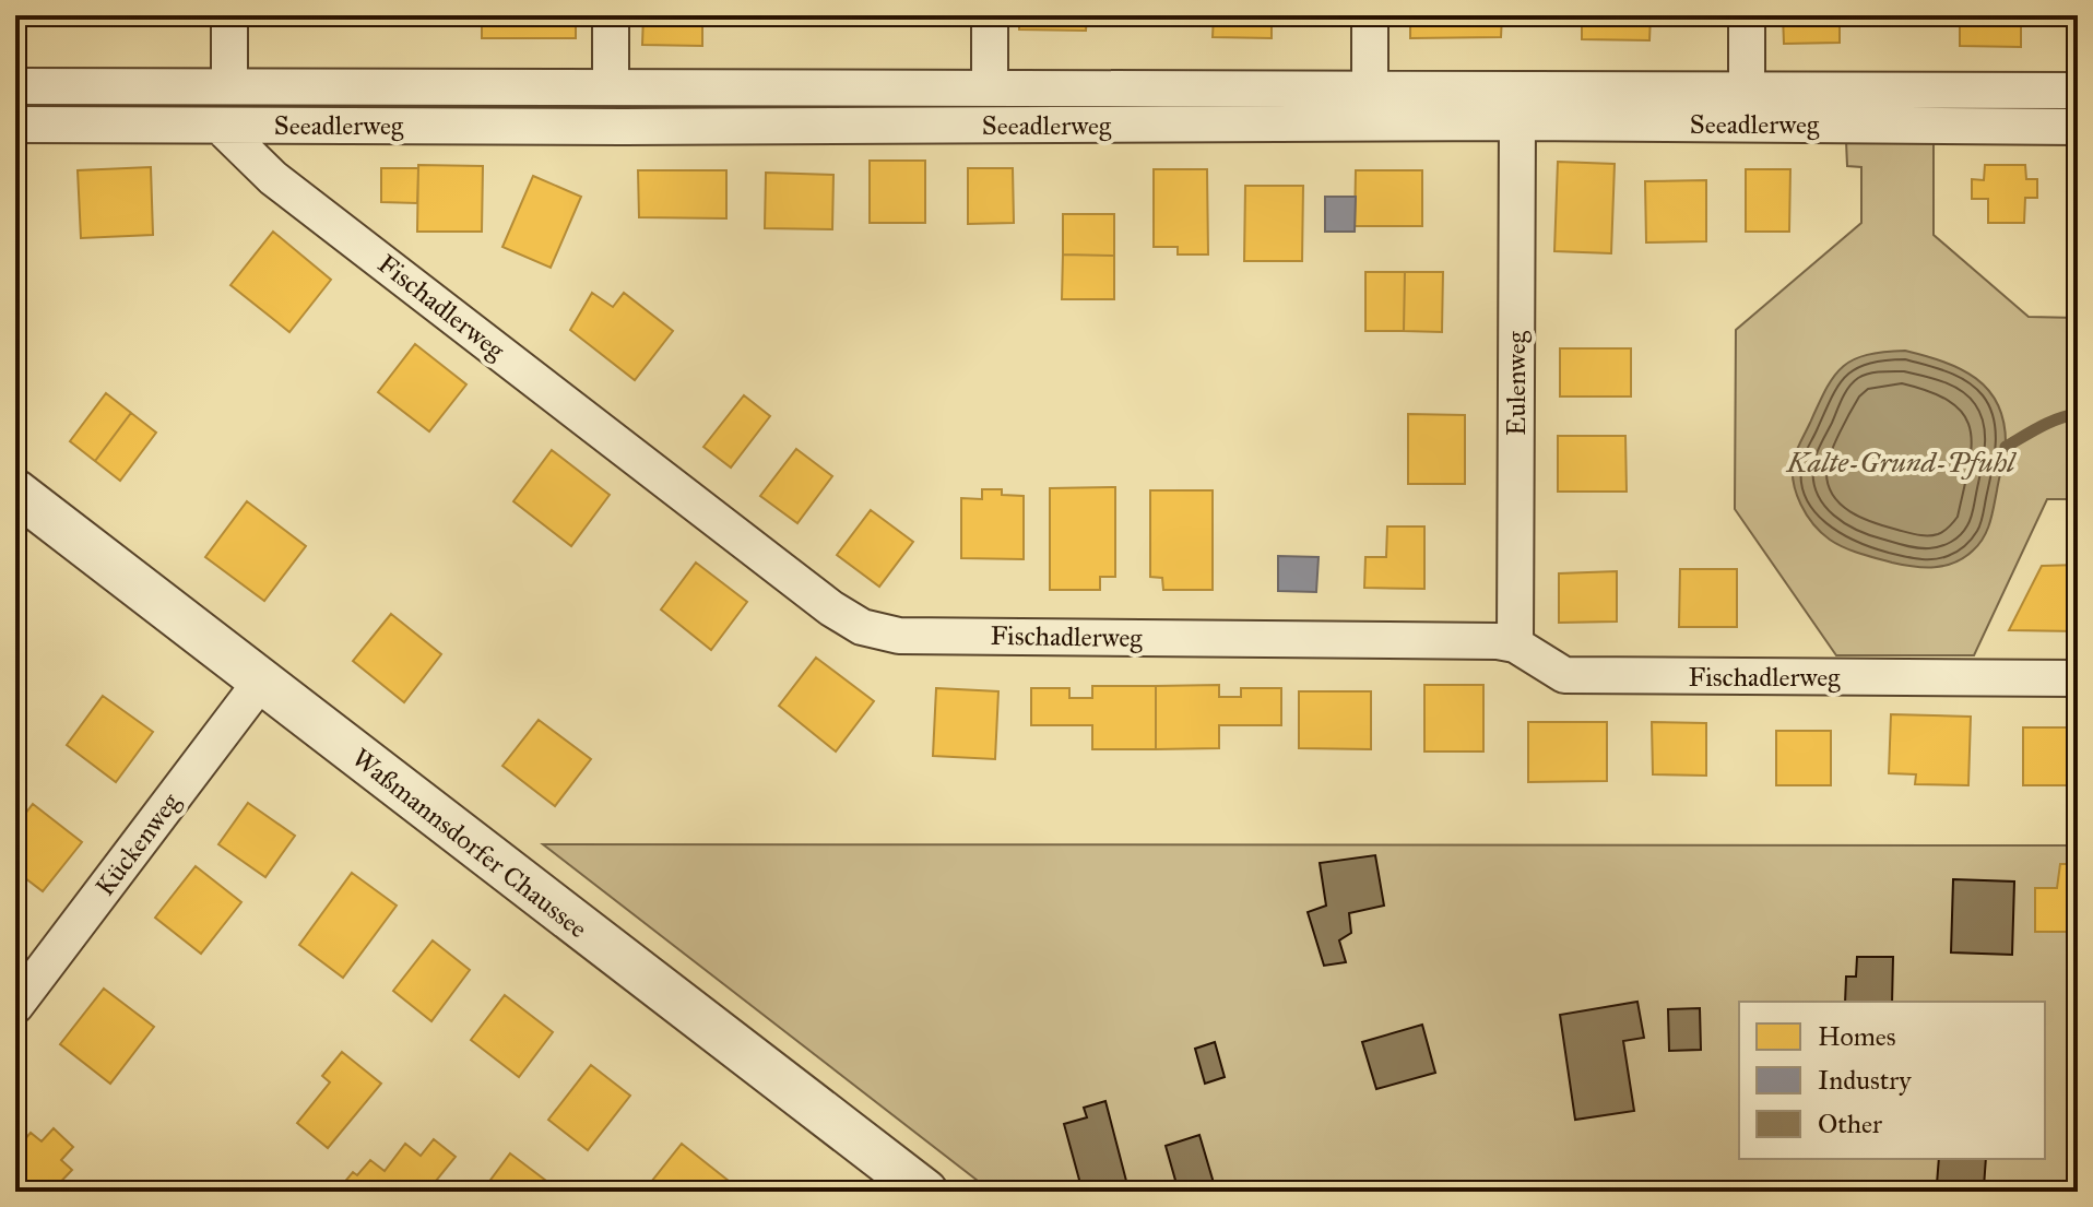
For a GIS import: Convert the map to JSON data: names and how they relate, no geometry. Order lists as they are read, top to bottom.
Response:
{
  "streets": {
    "street": [
      "Seeadlerweg",
      "Fischadlerweg",
      "Eulenweg",
      "Waßmannsdorfer Chaussee",
      "Kückenweg"
    ]
  },
  "crossings": [
    ["Seeadlerweg", "Fischadlerweg"],
    ["Seeadlerweg", "Eulenweg"],
    ["Fischadlerweg", "Eulenweg"],
    ["Waßmannsdorfer Chaussee", "Kückenweg"]
  ],
  "water": ["Kalte-Grund-Pfuhl"],
  "legend": ["Homes", "Industry", "Other"]
}
